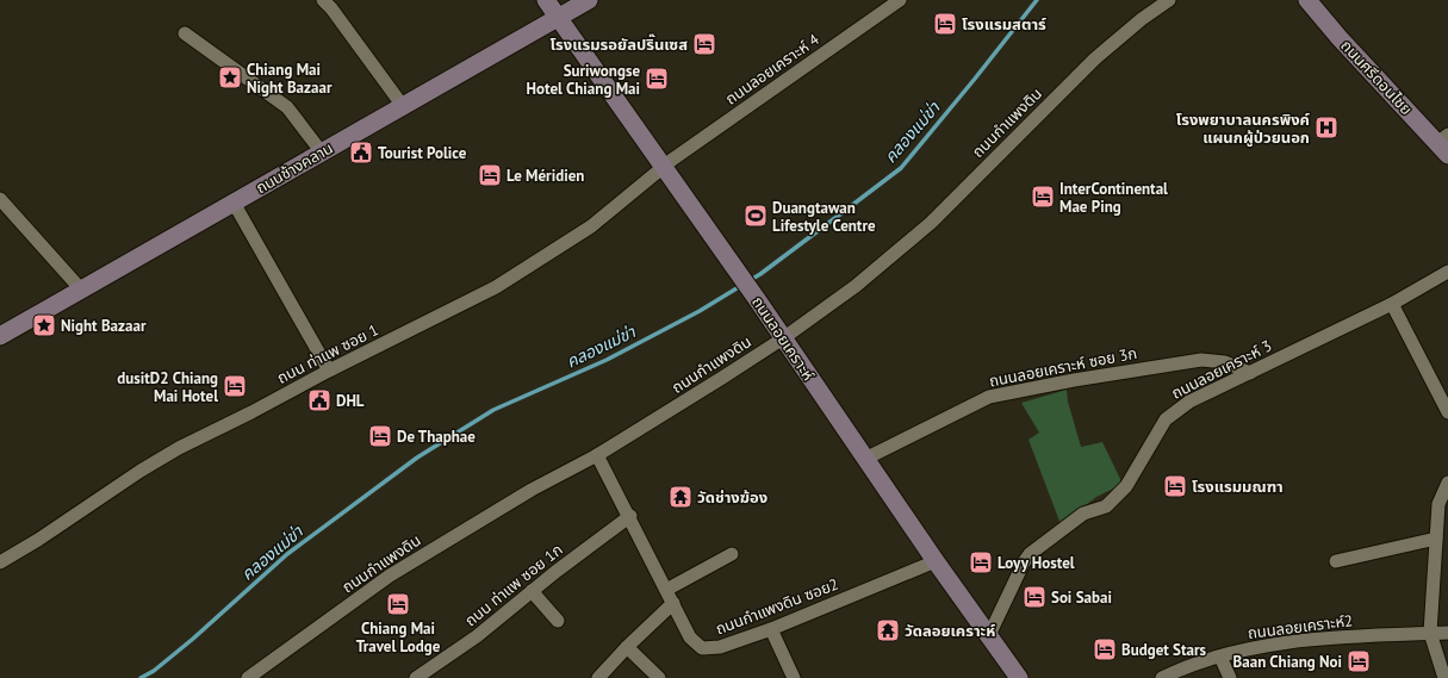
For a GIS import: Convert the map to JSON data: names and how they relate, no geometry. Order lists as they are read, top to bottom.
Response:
{
  "streets": {
    "street": [
      "ถนนลอยเคราะห์ 4",
      "ถนนศรีดอนไชย",
      "ถนนกำแพงดิน",
      "ถนนช้างคลาน",
      "ถนนลอยเคราะห์",
      "ถนน ท่าแพ ซอย 1",
      "ถนนลอยเคราะห์ ซอย 3ก",
      "ถนนลอยเคราะห์ 3",
      "ถนน ท่าแพ ซอย 1ก",
      "ถนนกำแพงดิน ซอย2",
      "ถนนลอยเคราะห์2"
    ]
  },
  "crossings": [
    ["ถนนลอยเคราะห์ 4", "ถนนลอยเคราะห์"],
    ["ถนนลอยเคราะห์ 4", "ถนน ท่าแพ ซอย 1"],
    ["ถนนกำแพงดิน", "ถนนลอยเคราะห์"],
    ["ถนนกำแพงดิน", "ถนนกำแพงดิน ซอย2"],
    ["ถนนช้างคลาน", "ถนนลอยเคราะห์"],
    ["ถนนลอยเคราะห์", "ถนน ท่าแพ ซอย 1"],
    ["ถนนลอยเคราะห์", "ถนนลอยเคราะห์ ซอย 3ก"],
    ["ถนนลอยเคราะห์", "ถนนลอยเคราะห์ 3"],
    ["ถนนลอยเคราะห์", "ถนนกำแพงดิน ซอย2"],
    ["ถนนลอยเคราะห์ ซอย 3ก", "ถนนลอยเคราะห์ 3"],
    ["ถนน ท่าแพ ซอย 1ก", "ถนนกำแพงดิน ซอย2"]
  ],
  "water": ["คลองแม่ข่า"],
  "places": {
    "hotel": [
      "โรงแรมสตาร์",
      "โรงแรมรอยัลปริ๊นเซส",
      "Suriwongse Hotel Chiang Mai",
      "Le Méridien",
      "InterContinental Mae Ping",
      "dusitD2 Chiang Mai Hotel",
      "De Thaphae",
      "โรงแรมมณฑา",
      "Loyy Hostel",
      "Soi Sabai",
      "Chiang Mai Travel Lodge",
      "Budget Stars",
      "Baan Chiang Noi"
    ],
    "place": ["Chiang Mai Night Bazaar", "Night Bazaar"],
    "hospital": ["โรงพยาบาลนครพิงค์ แผนกผู้ป่วยนอก"],
    "public building": ["Tourist Police", "DHL"],
    "sports": ["Duangtawan Lifestyle Centre"],
    "temple": ["วัดช่างฆ้อง", "วัดลอยเคราะห์"]
  }
}
